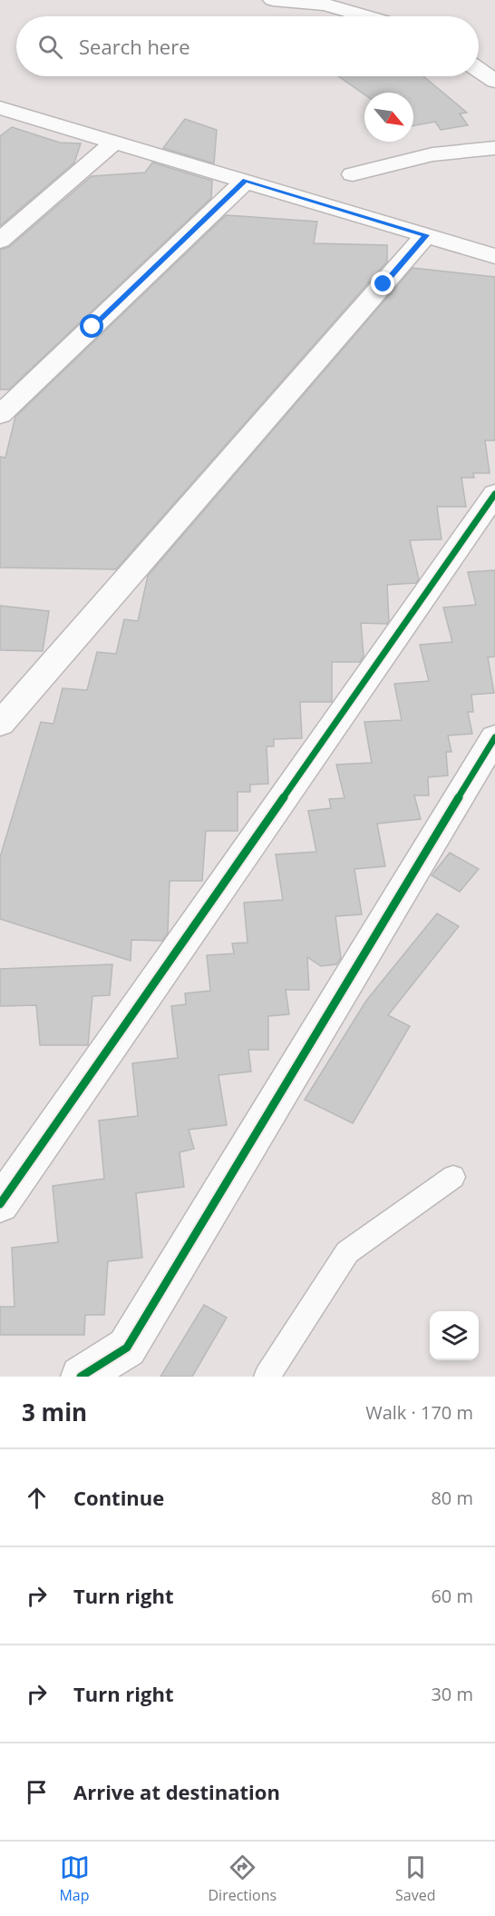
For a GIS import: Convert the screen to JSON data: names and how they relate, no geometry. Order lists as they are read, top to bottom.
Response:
{
  "north": "bottom right",
  "page": {
    "search": "Search here",
    "heading": ["3 min", "Walk · 170 m"],
    "list": [
      ["Continue", "80 m"],
      ["Turn right", "60 m"],
      ["Turn right", "30 m"],
      "Arrive at destination"
    ],
    "nav": ["Map", "Directions", "Saved"]
  }
}
